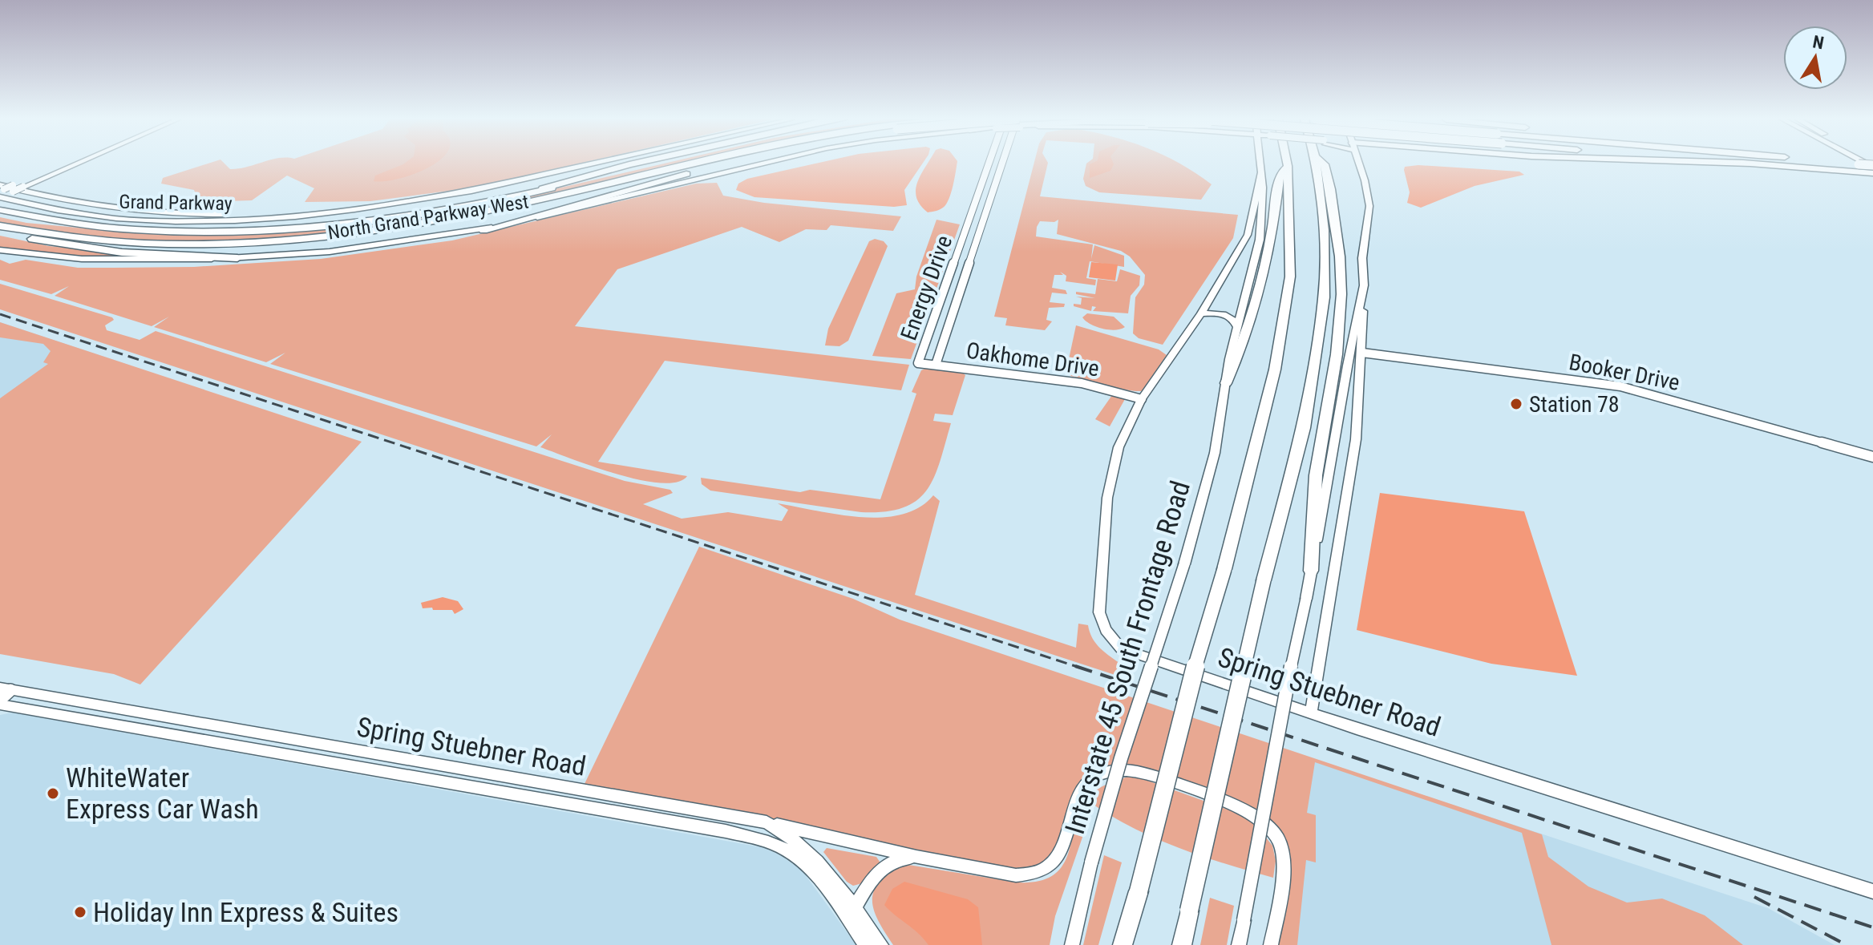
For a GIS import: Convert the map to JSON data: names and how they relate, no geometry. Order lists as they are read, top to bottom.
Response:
{
  "streets": {
    "highway": ["North Grand Parkway West"],
    "main road": ["Grand Parkway", "Interstate 45 South Frontage Road", "Spring Stuebner Road"],
    "street": ["Energy Drive", "Oakhome Drive", "Booker Drive"]
  },
  "crossings": [
    ["Grand Parkway", "North Grand Parkway West"],
    ["Energy Drive", "Oakhome Drive"],
    ["Oakhome Drive", "Spring Stuebner Road"],
    ["Interstate 45 South Frontage Road", "Spring Stuebner Road"]
  ],
  "places": ["Station 78", "WhiteWater Express Car Wash", "Holiday Inn Express & Suites"],
  "north": "top"
}
